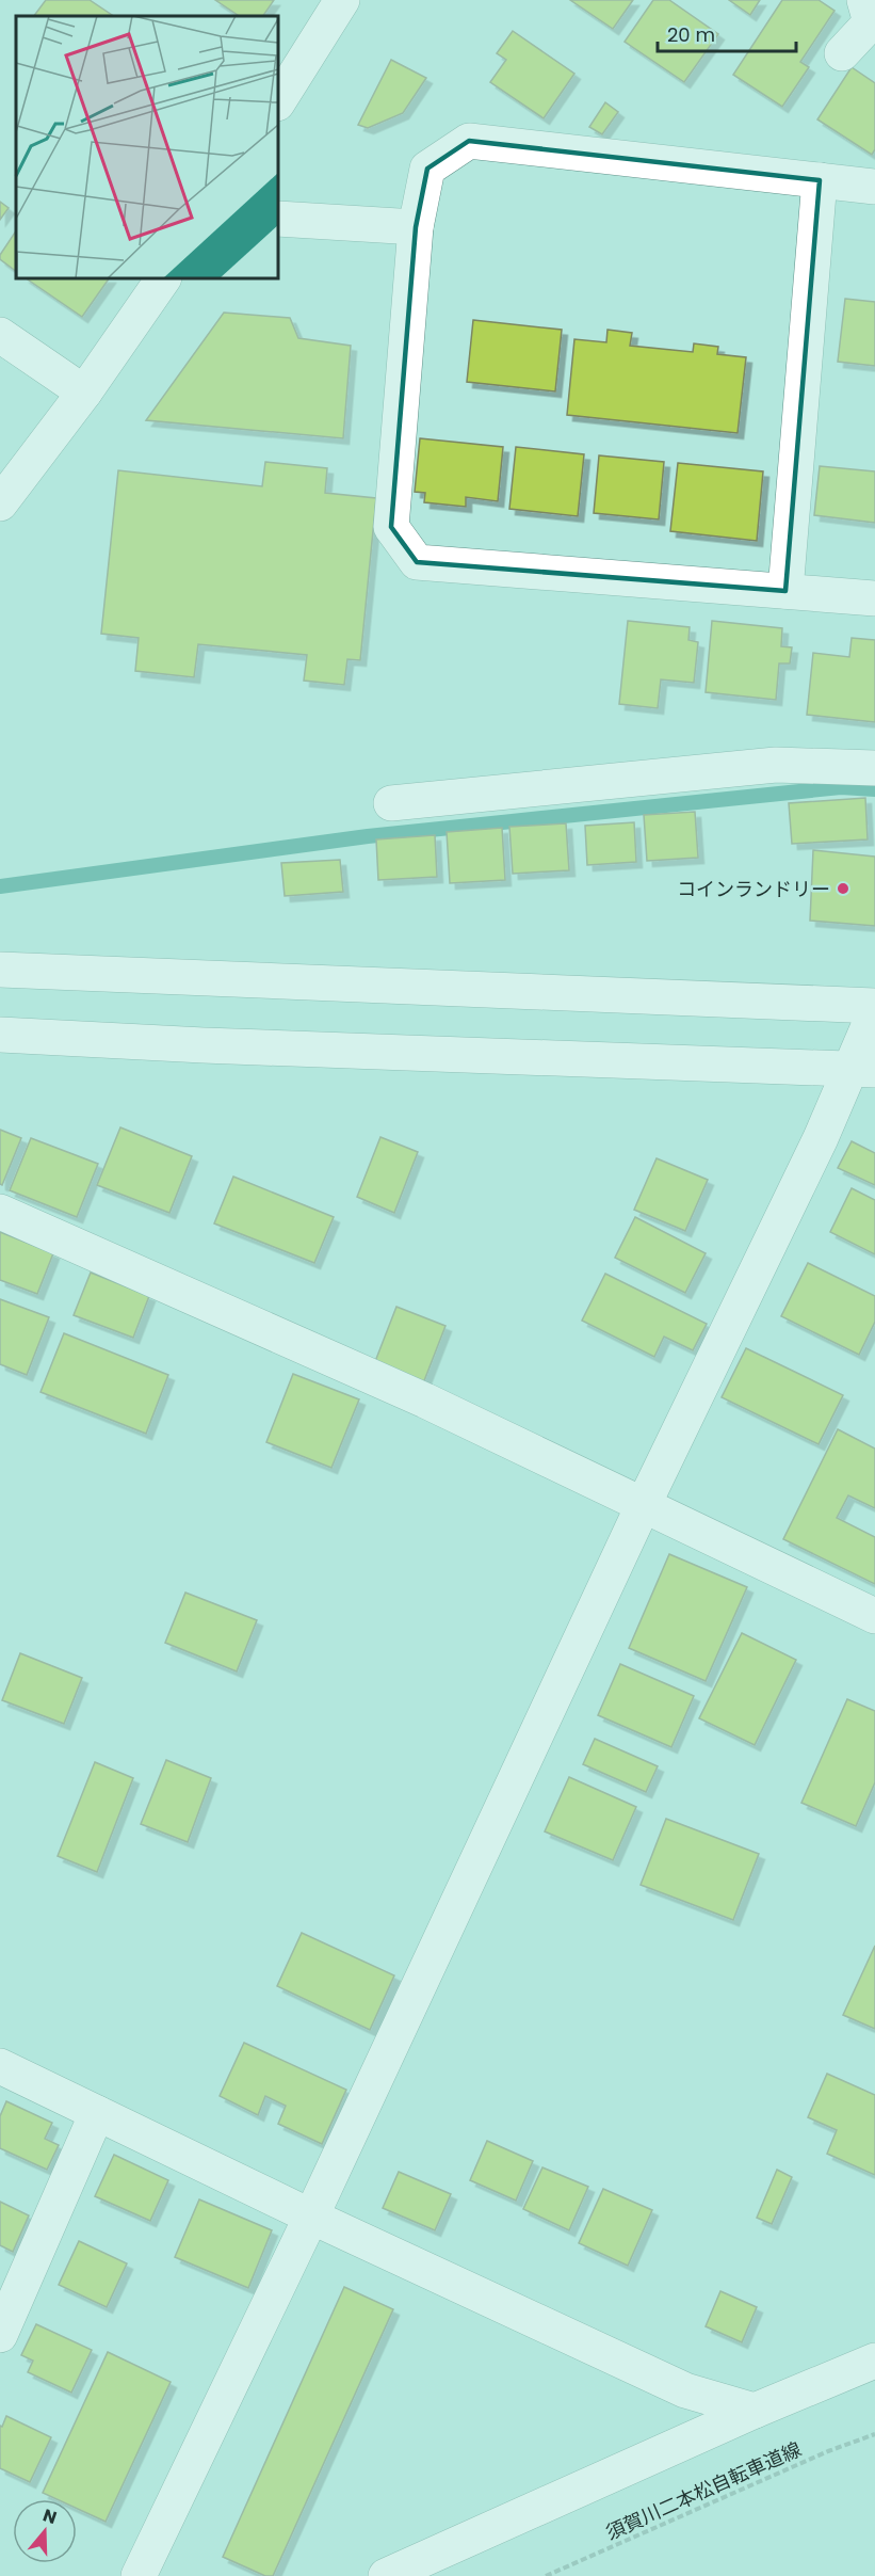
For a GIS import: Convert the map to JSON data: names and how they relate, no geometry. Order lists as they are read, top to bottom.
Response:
{
  "streets": {
    "path": ["須賀川二本松自転車道線"]
  },
  "places": ["コインランドリー"],
  "scale_bar": "20 m",
  "north": "top"
}
